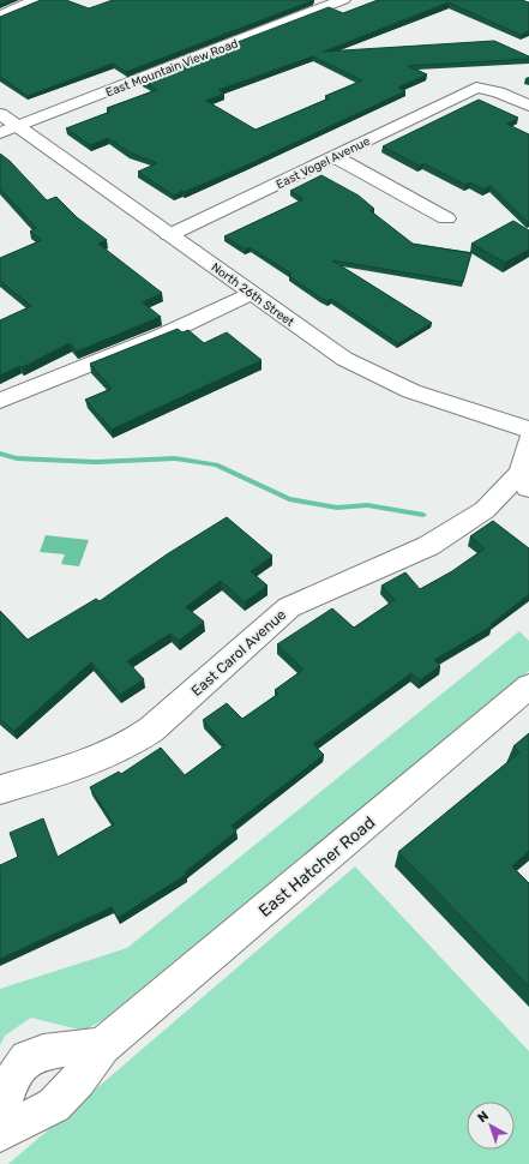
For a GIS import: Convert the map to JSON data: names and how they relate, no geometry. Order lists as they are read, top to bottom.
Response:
{
  "streets": {
    "street": [
      "East Mountain View Road",
      "East Vogel Avenue",
      "North 26th Street",
      "East Carol Avenue",
      "East Hatcher Road"
    ]
  },
  "crossings": [
    ["East Mountain View Road", "North 26th Street"],
    ["East Vogel Avenue", "North 26th Street"]
  ],
  "north": "top left"
}
